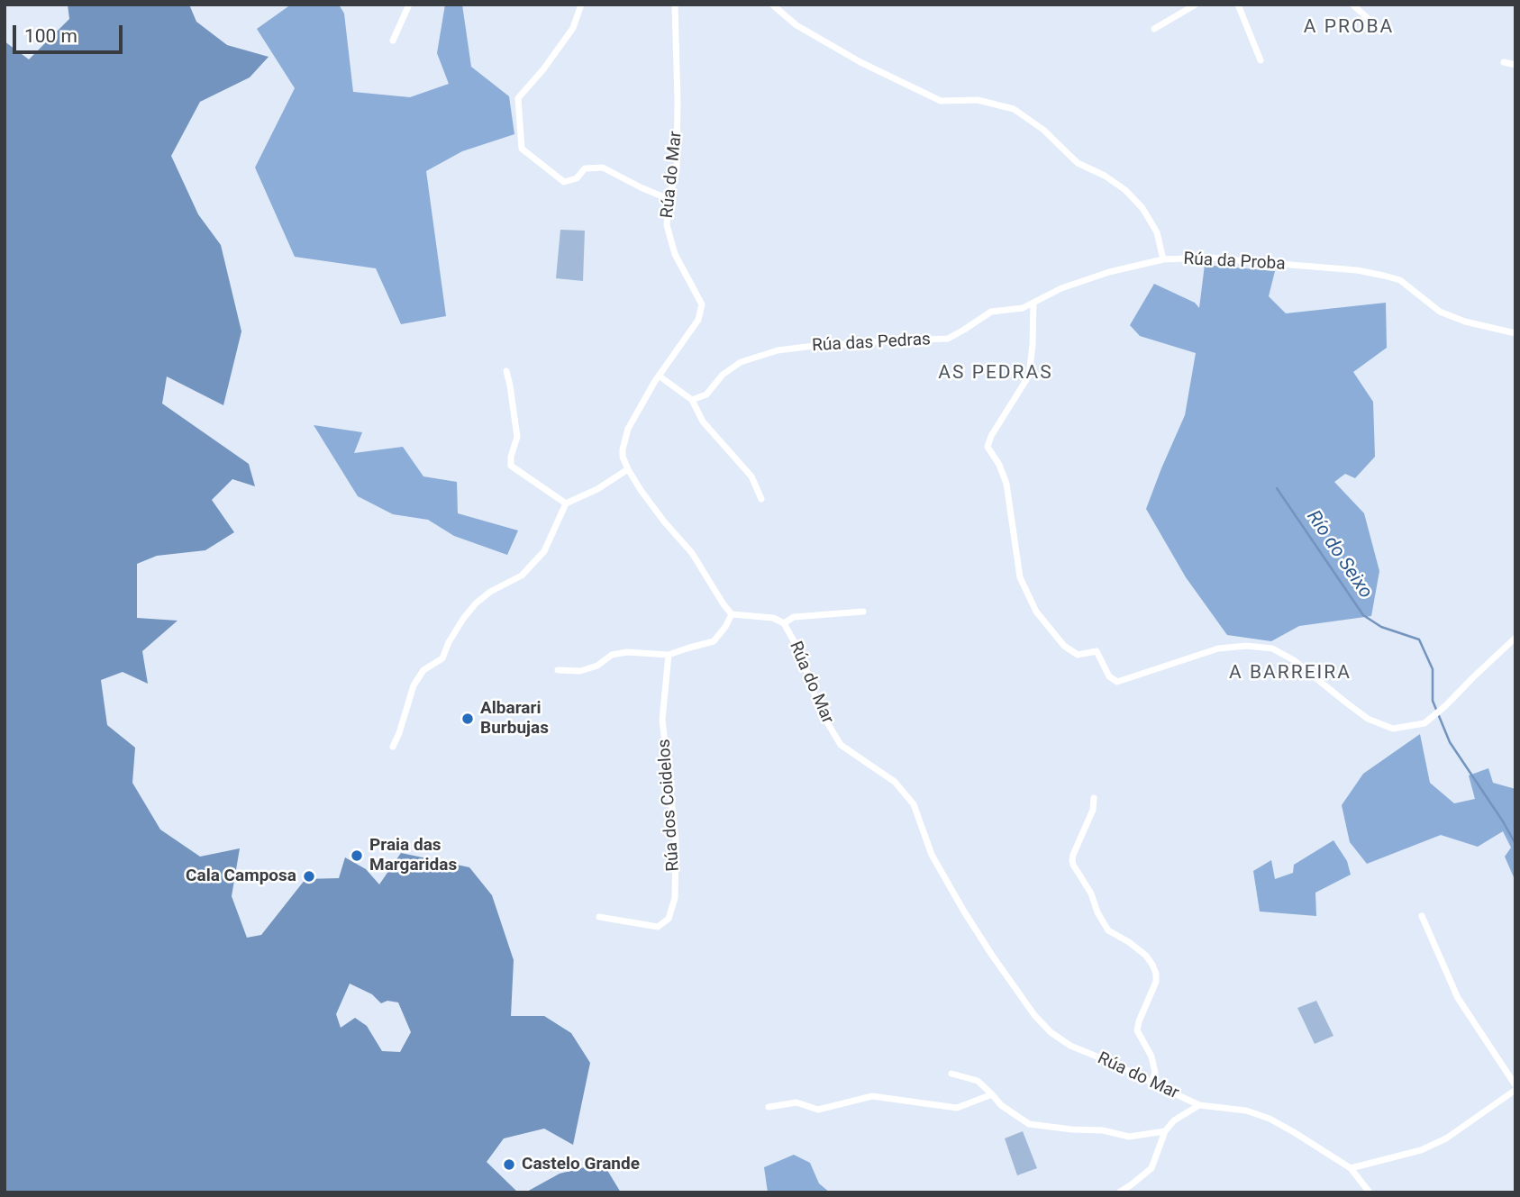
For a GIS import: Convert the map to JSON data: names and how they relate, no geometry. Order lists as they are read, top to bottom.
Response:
{
  "streets": {
    "street": [
      "Rúa do Mar",
      "Rúa da Proba",
      "Rúa das Pedras",
      "Rúa dos Coidelos"
    ]
  },
  "crossings": [
    ["Rúa da Proba", "Rúa das Pedras"]
  ],
  "districts": ["A PROBA", "AS PEDRAS", "A BARREIRA"],
  "water": ["Río do Seixo"],
  "places": [
    "Albarari Burbujas",
    "Praia das Margaridas",
    "Cala Camposa",
    "Castelo Grande"
  ],
  "scale_bar": "100 m"
}
